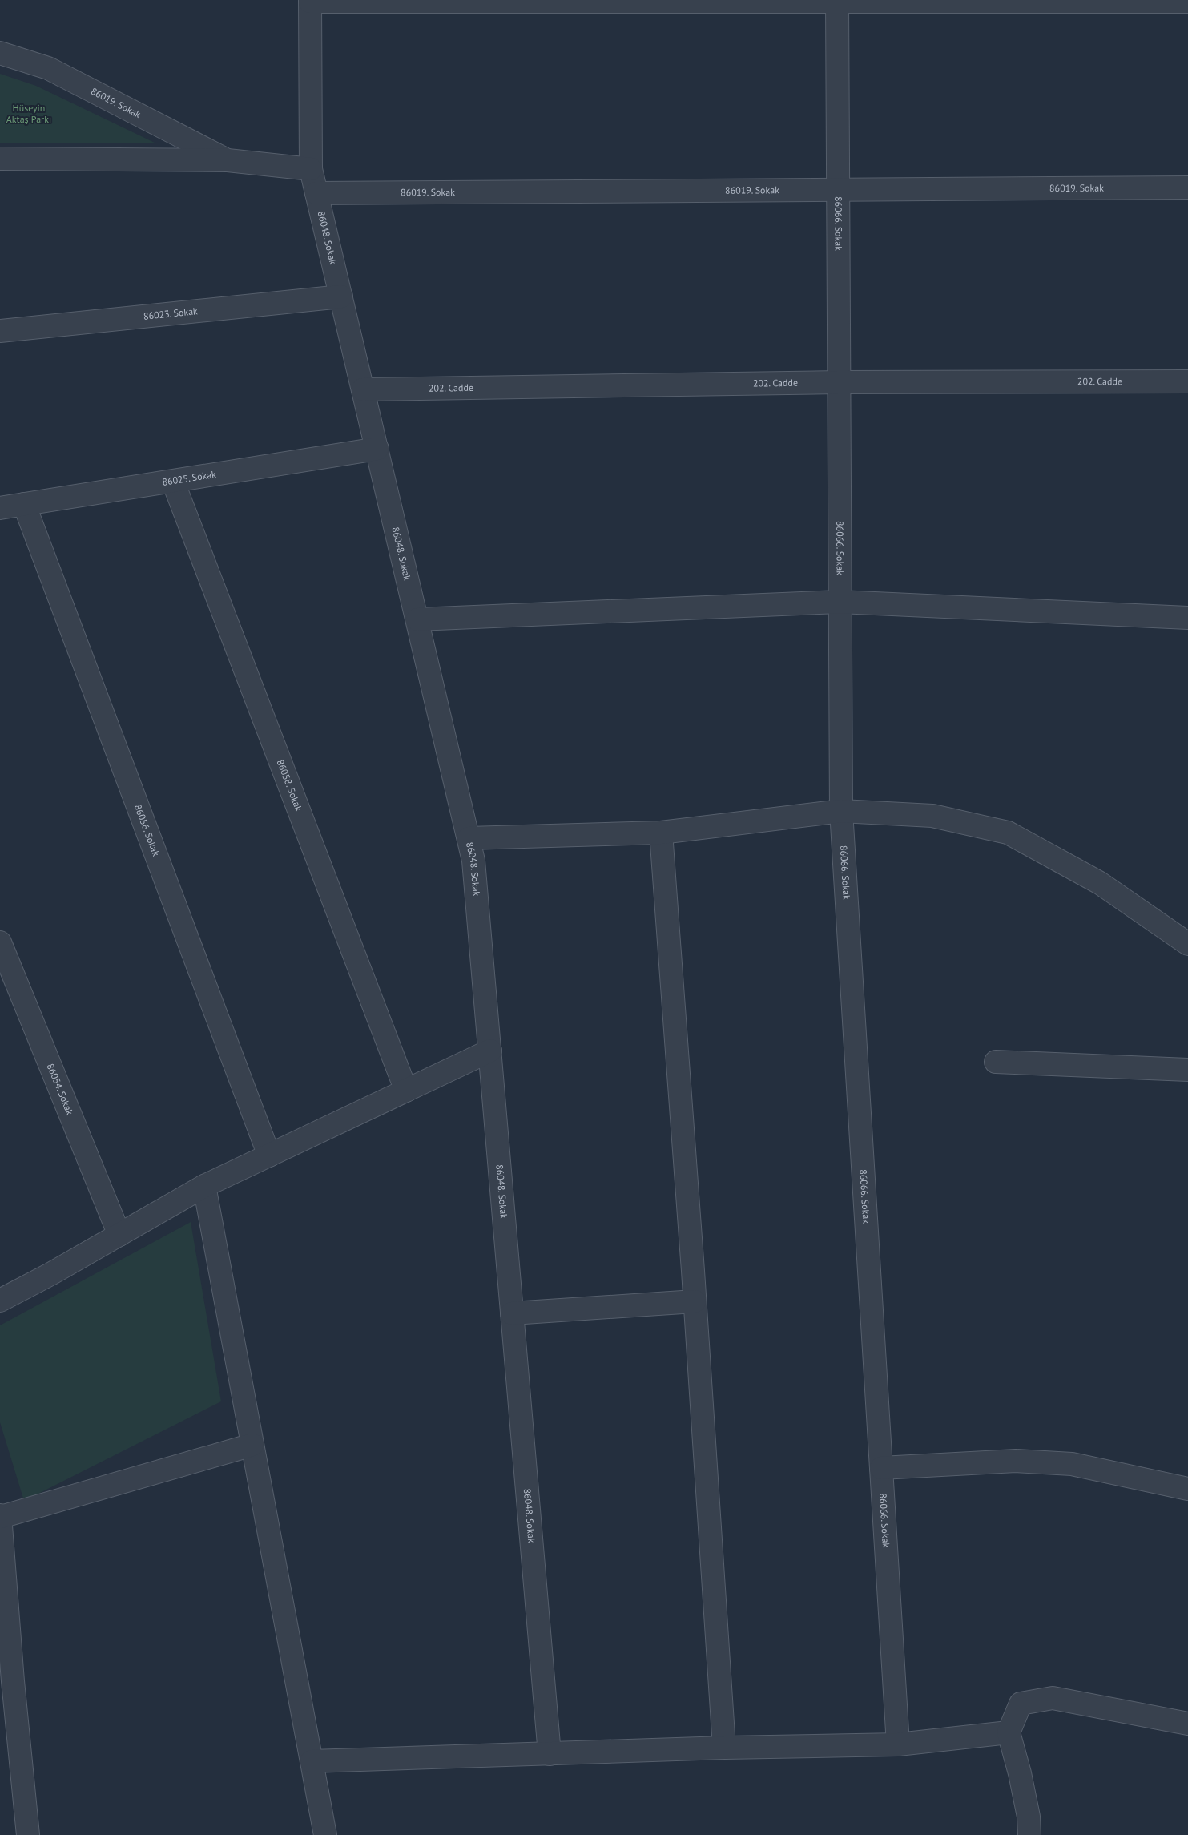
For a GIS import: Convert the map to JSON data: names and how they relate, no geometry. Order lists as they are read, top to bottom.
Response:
{
  "streets": {
    "street": [
      "86019. Sokak",
      "86066. Sokak",
      "86048. Sokak",
      "86023. Sokak",
      "202. Cadde",
      "86025. Sokak",
      "86058. Sokak",
      "86056. Sokak",
      "86054. Sokak"
    ]
  },
  "crossings": [
    ["86019. Sokak", "86066. Sokak"],
    ["86019. Sokak", "86048. Sokak"],
    ["86066. Sokak", "202. Cadde"],
    ["86048. Sokak", "86023. Sokak"],
    ["86048. Sokak", "202. Cadde"],
    ["86048. Sokak", "86025. Sokak"],
    ["86025. Sokak", "86058. Sokak"],
    ["86025. Sokak", "86056. Sokak"]
  ],
  "parks": ["Hüseyin Aktaş Parkı"]
}
